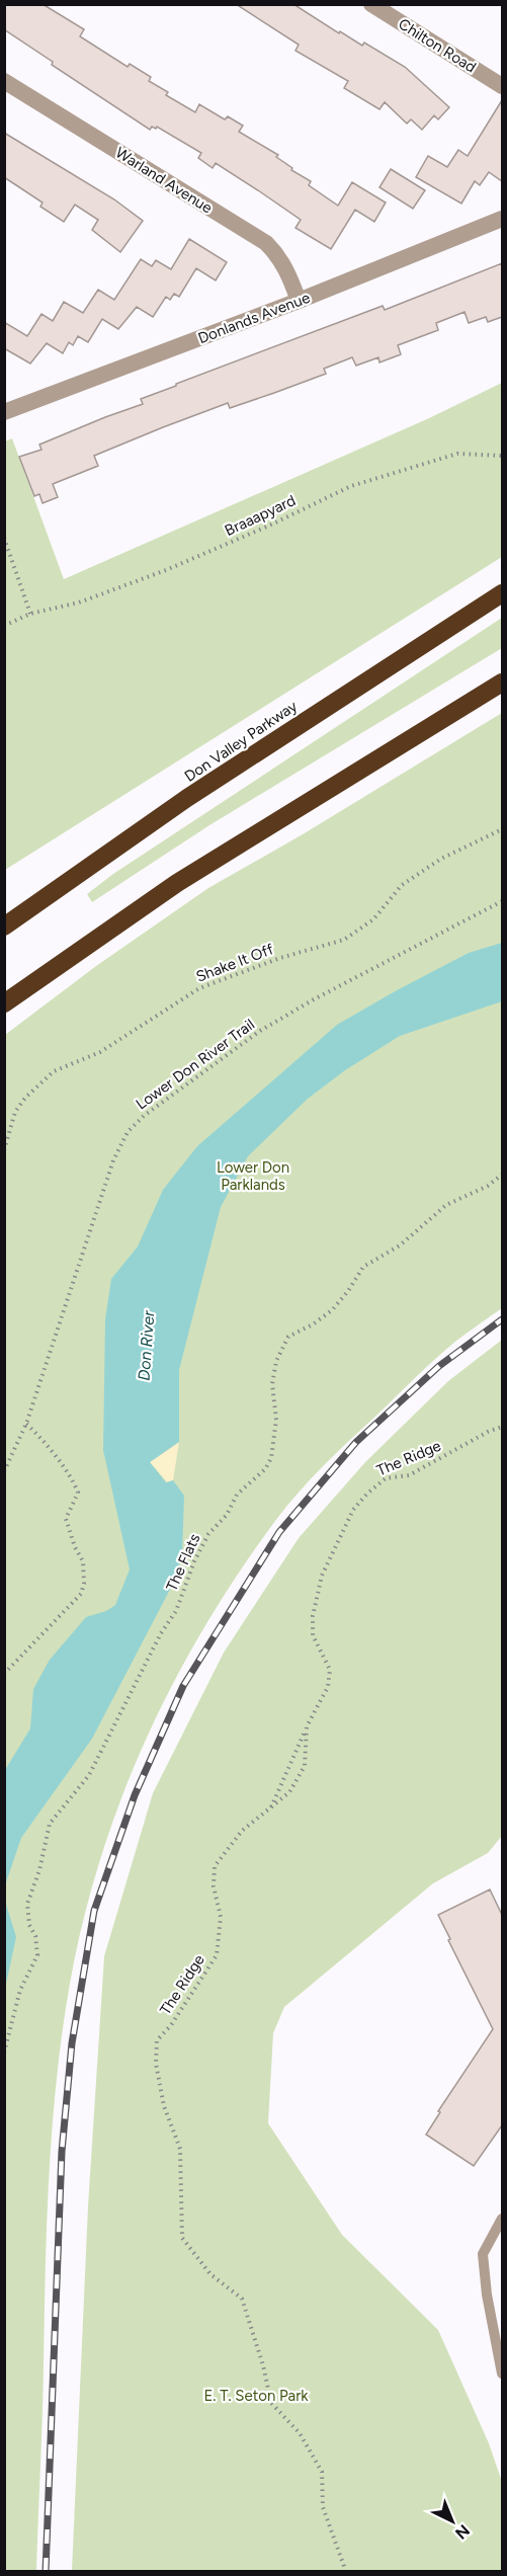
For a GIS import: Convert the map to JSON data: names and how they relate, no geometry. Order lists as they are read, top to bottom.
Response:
{
  "streets": {
    "highway": ["Don Valley Parkway"],
    "street": ["Chilton Road", "Warland Avenue", "Donlands Avenue"],
    "path": [
      "Braaapyard",
      "Shake It Off",
      "Lower Don River Trail",
      "The Ridge",
      "The Flats"
    ]
  },
  "crossings": [
    ["Warland Avenue", "Donlands Avenue"]
  ],
  "water": ["Don River"],
  "parks": ["Lower Don Parklands", "E. T. Seton Park"],
  "north": "bottom right"
}
